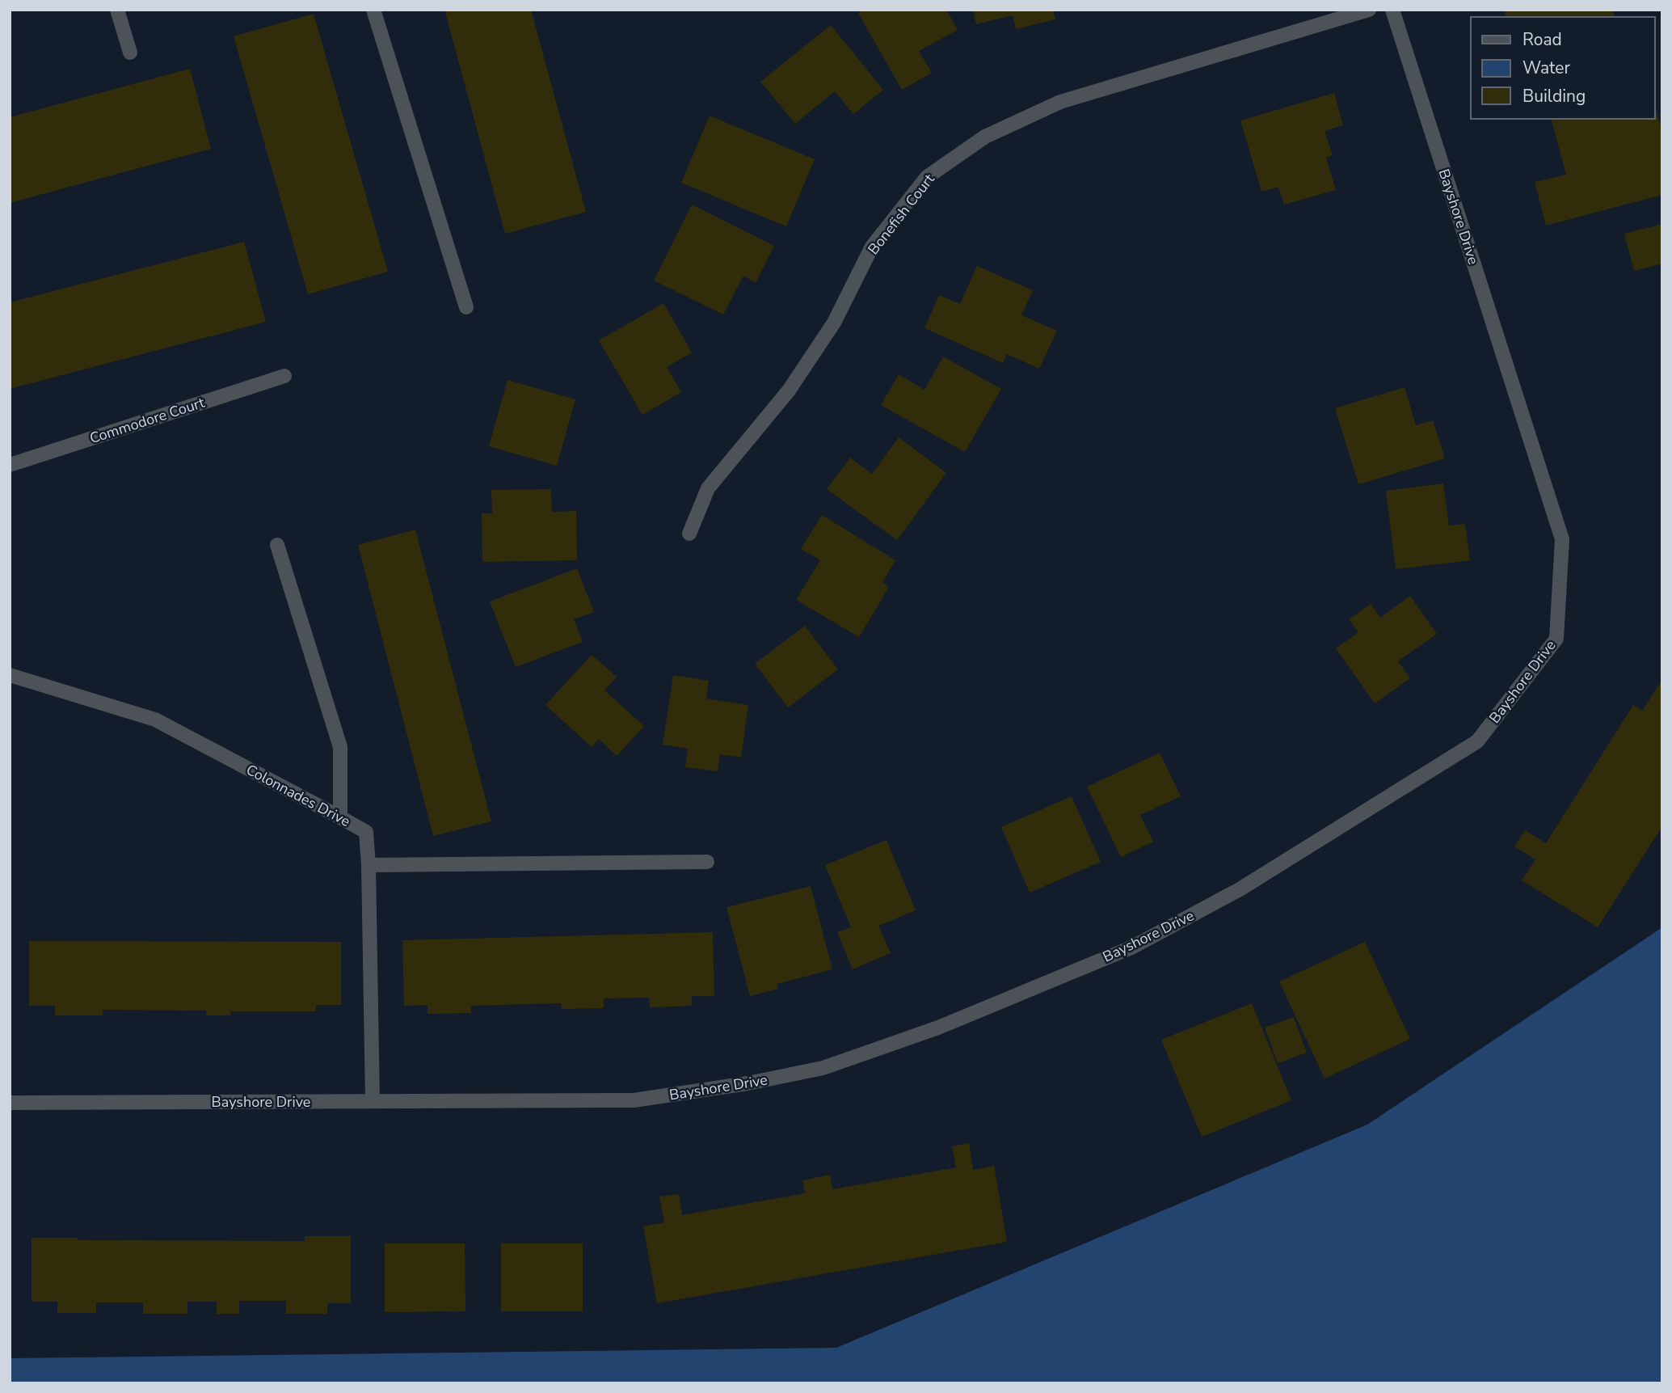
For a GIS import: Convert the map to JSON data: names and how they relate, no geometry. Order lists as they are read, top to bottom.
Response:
{
  "streets": {
    "street": [
      "Bonefish Court",
      "Bayshore Drive",
      "Commodore Court",
      "Colonnades Drive"
    ]
  },
  "legend": ["Road", "Water", "Building"]
}
